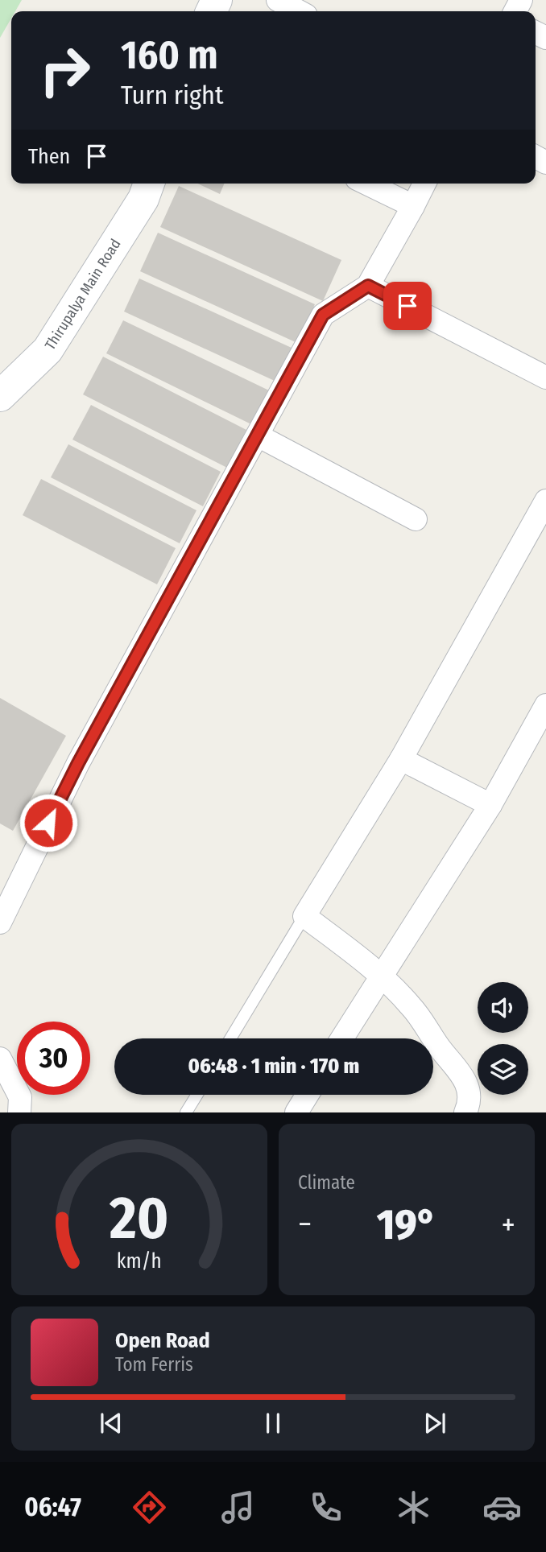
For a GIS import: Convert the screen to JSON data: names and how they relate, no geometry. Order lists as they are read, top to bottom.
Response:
{
  "streets": {
    "street": ["Thirupalya Main Road"]
  },
  "page": {
    "turn": ["160 m", "Turn right"],
    "then": "Then",
    "limit": "30",
    "trip": "06:48 · 1 min · 170 m",
    "tile": "Climate",
    "heat": ["−", "19°", "+"],
    "song": ["Open Road", "Tom Ferris"],
    "tabs": "06:47",
    "gauge": ["20", "km/h"]
  }
}
